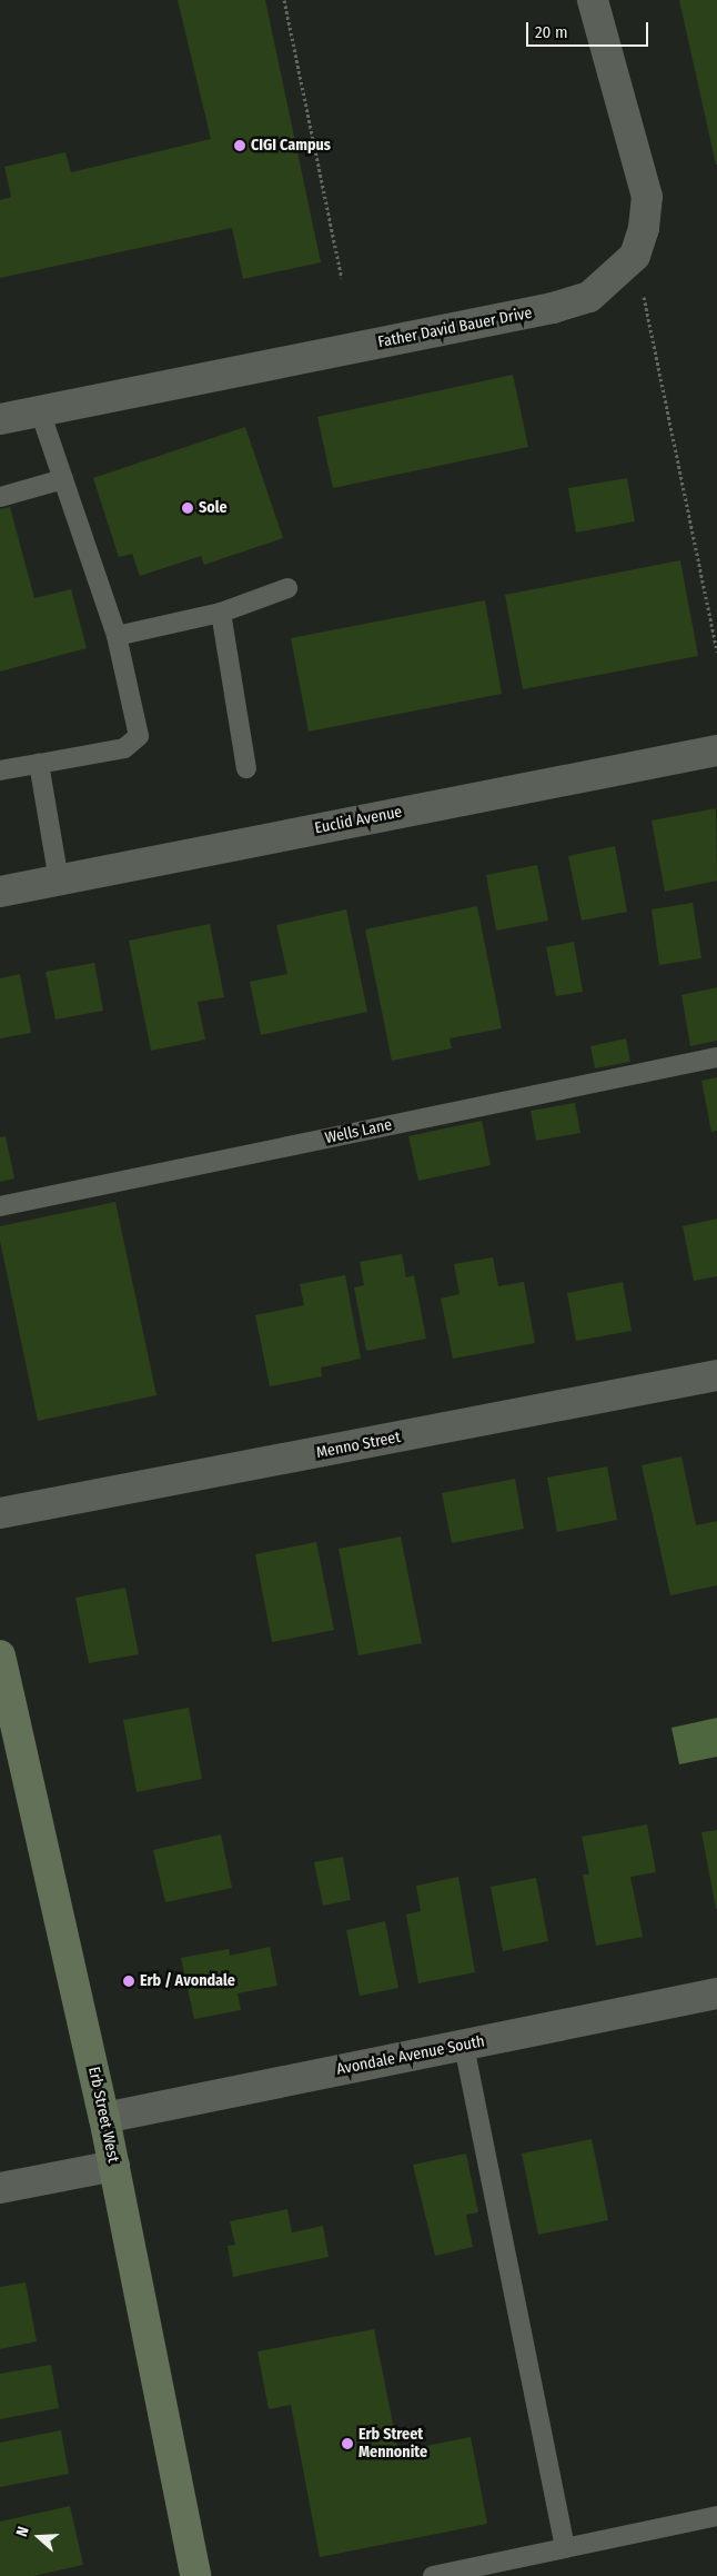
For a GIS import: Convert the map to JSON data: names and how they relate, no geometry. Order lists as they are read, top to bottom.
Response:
{
  "streets": {
    "main road": ["Erb Street West"],
    "street": [
      "Father David Bauer Drive",
      "Euclid Avenue",
      "Menno Street",
      "Avondale Avenue South"
    ],
    "lane": ["Wells Lane"]
  },
  "crossings": [
    ["Avondale Avenue South", "Erb Street West"]
  ],
  "places": [
    "CIGI Campus",
    "Sole",
    "Erb / Avondale",
    "Erb Street Mennonite"
  ],
  "scale_bar": "20 m",
  "north": "left"
}
